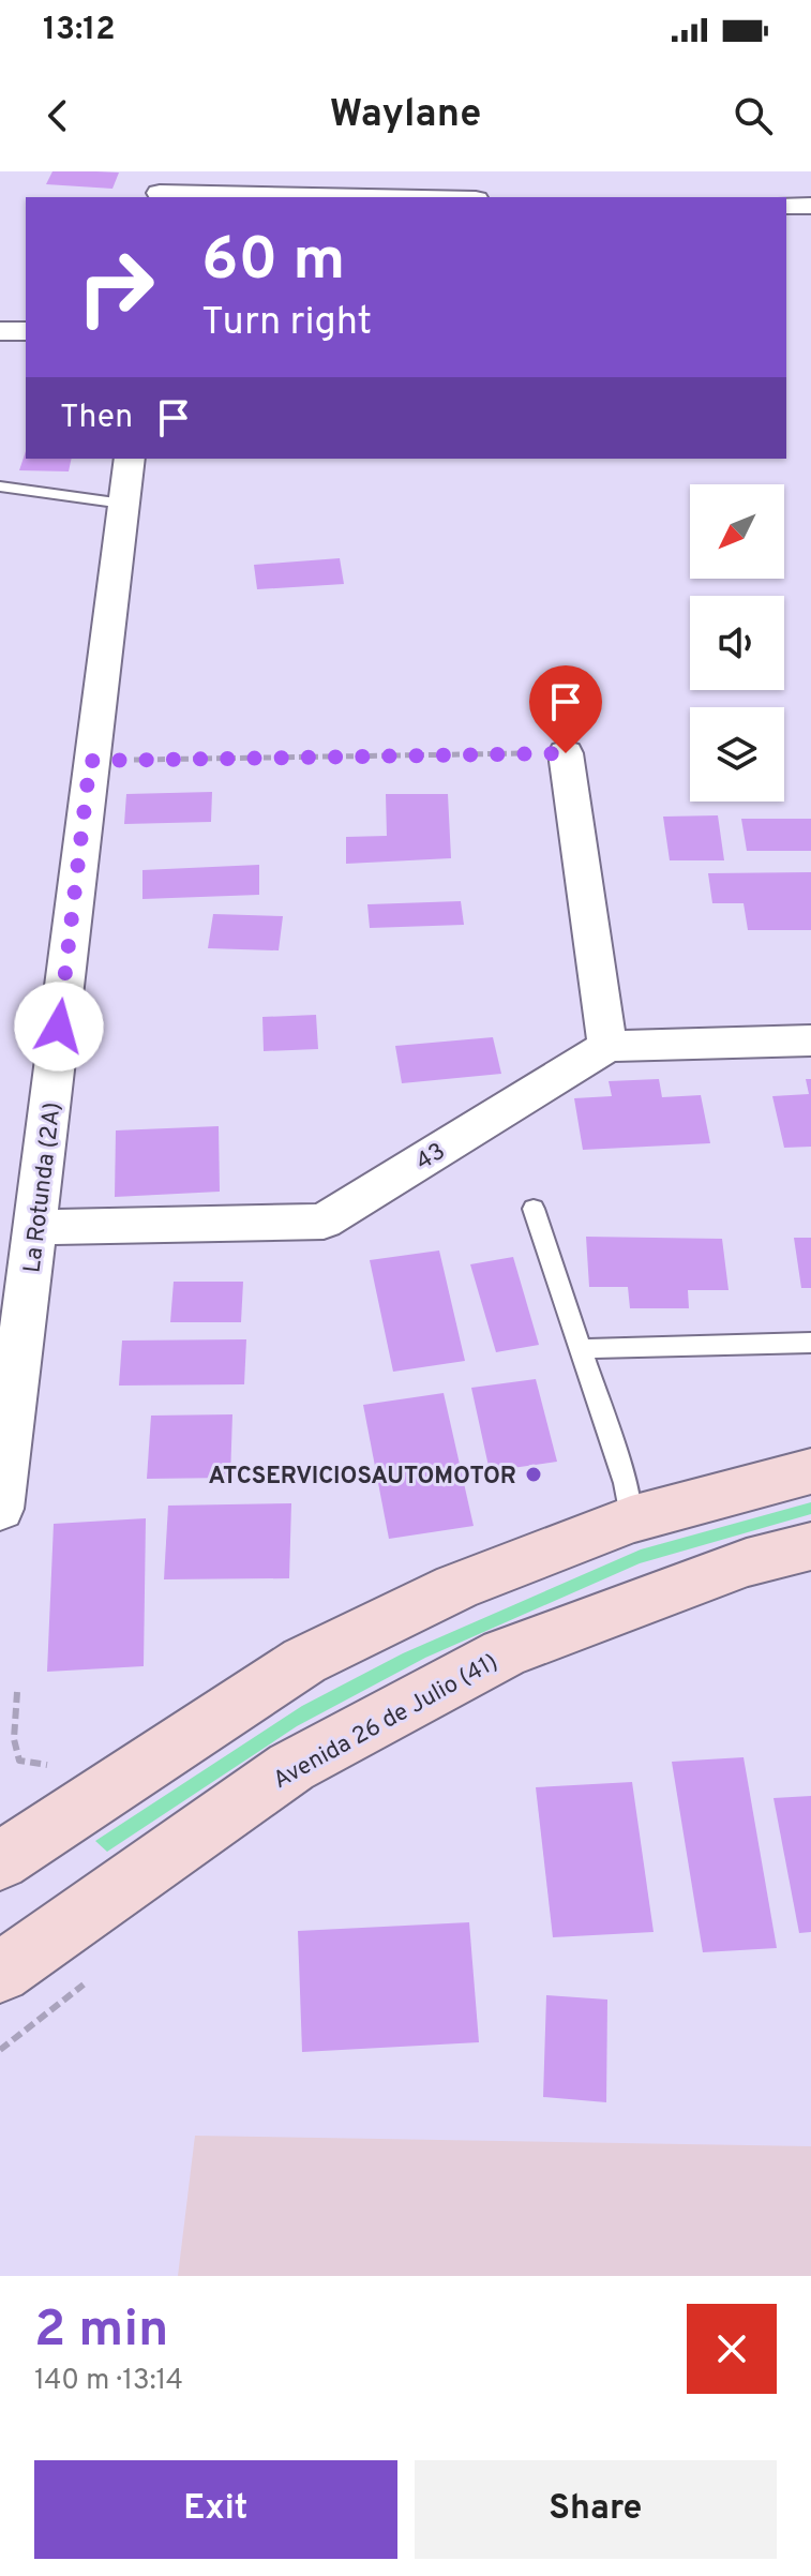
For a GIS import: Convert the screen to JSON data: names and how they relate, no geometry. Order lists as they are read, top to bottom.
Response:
{
  "streets": {
    "main road": ["Avenida 26 de Julio (41)"],
    "street": ["43", "La Rotunda (2A)"]
  },
  "crossings": [
    ["43", "La Rotunda (2A)"]
  ],
  "places": ["ATCSERVICIOSAUTOMOTOR"],
  "north": "bottom left",
  "page": {
    "status": "13:12",
    "header": "Waylane",
    "turn": ["60 m", "Turn right"],
    "then": "Then",
    "heading": ["2 min", "140 m · 13:14"],
    "buttons": ["Exit", "Share"]
  }
}
